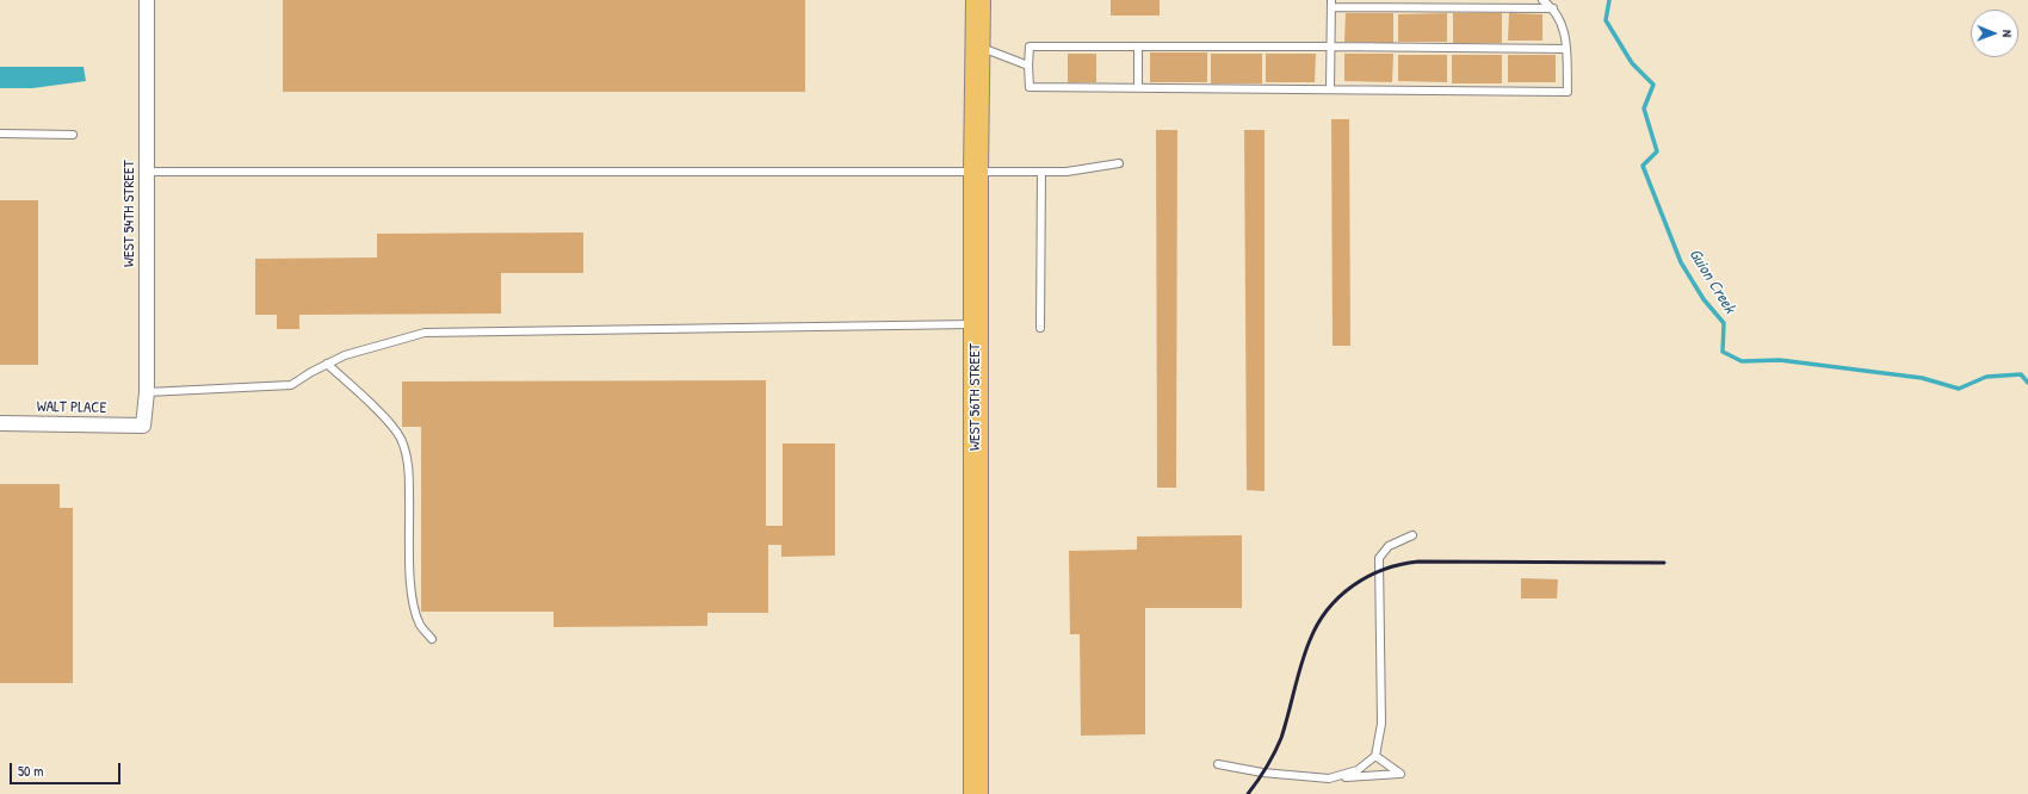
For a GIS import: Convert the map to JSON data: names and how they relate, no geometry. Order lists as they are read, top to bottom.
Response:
{
  "streets": {
    "main road": ["WEST 56TH STREET"],
    "street": ["WEST 54TH STREET", "WALT PLACE"]
  },
  "crossings": [
    ["WEST 54TH STREET", "WALT PLACE"]
  ],
  "water": ["Guion Creek"],
  "scale_bar": "50 m",
  "north": "right"
}
